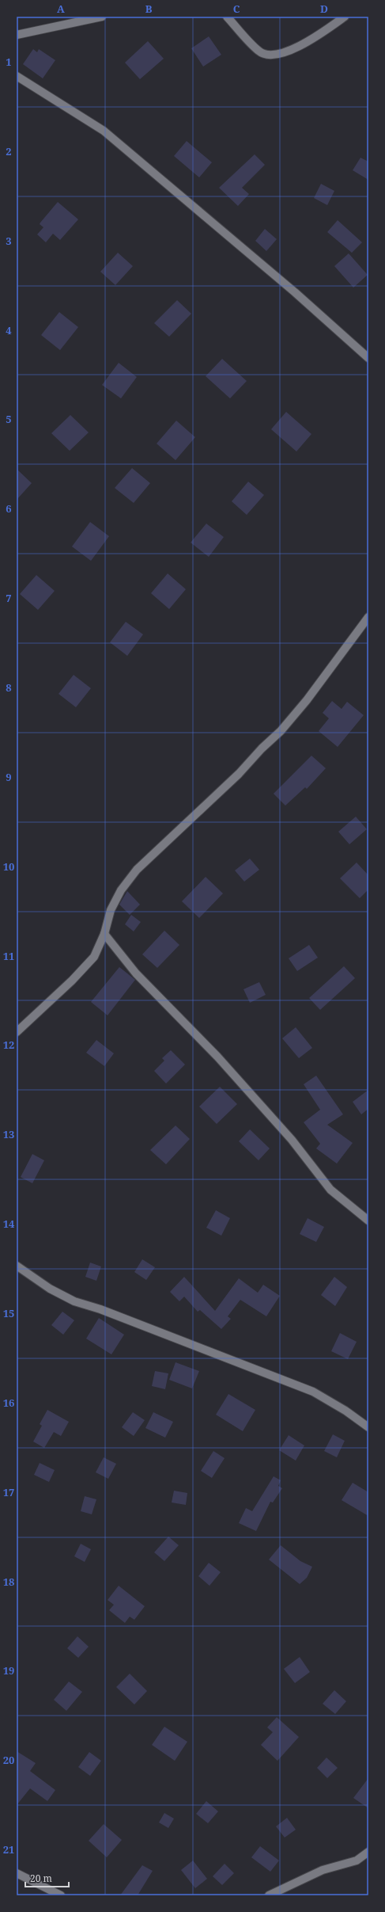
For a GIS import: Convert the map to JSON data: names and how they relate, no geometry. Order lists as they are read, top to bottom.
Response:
{
  "scale_bar": "20 m",
  "grid": {
    "columns": [
      "A",
      "B",
      "C",
      "D"
    ],
    "rows": [
      "1",
      "2",
      "3",
      "4",
      "5",
      "6",
      "7",
      "8",
      "9",
      "10",
      "11",
      "12",
      "13",
      "14",
      "15",
      "16",
      "17",
      "18",
      "19",
      "20",
      "21"
    ]
  }
}
